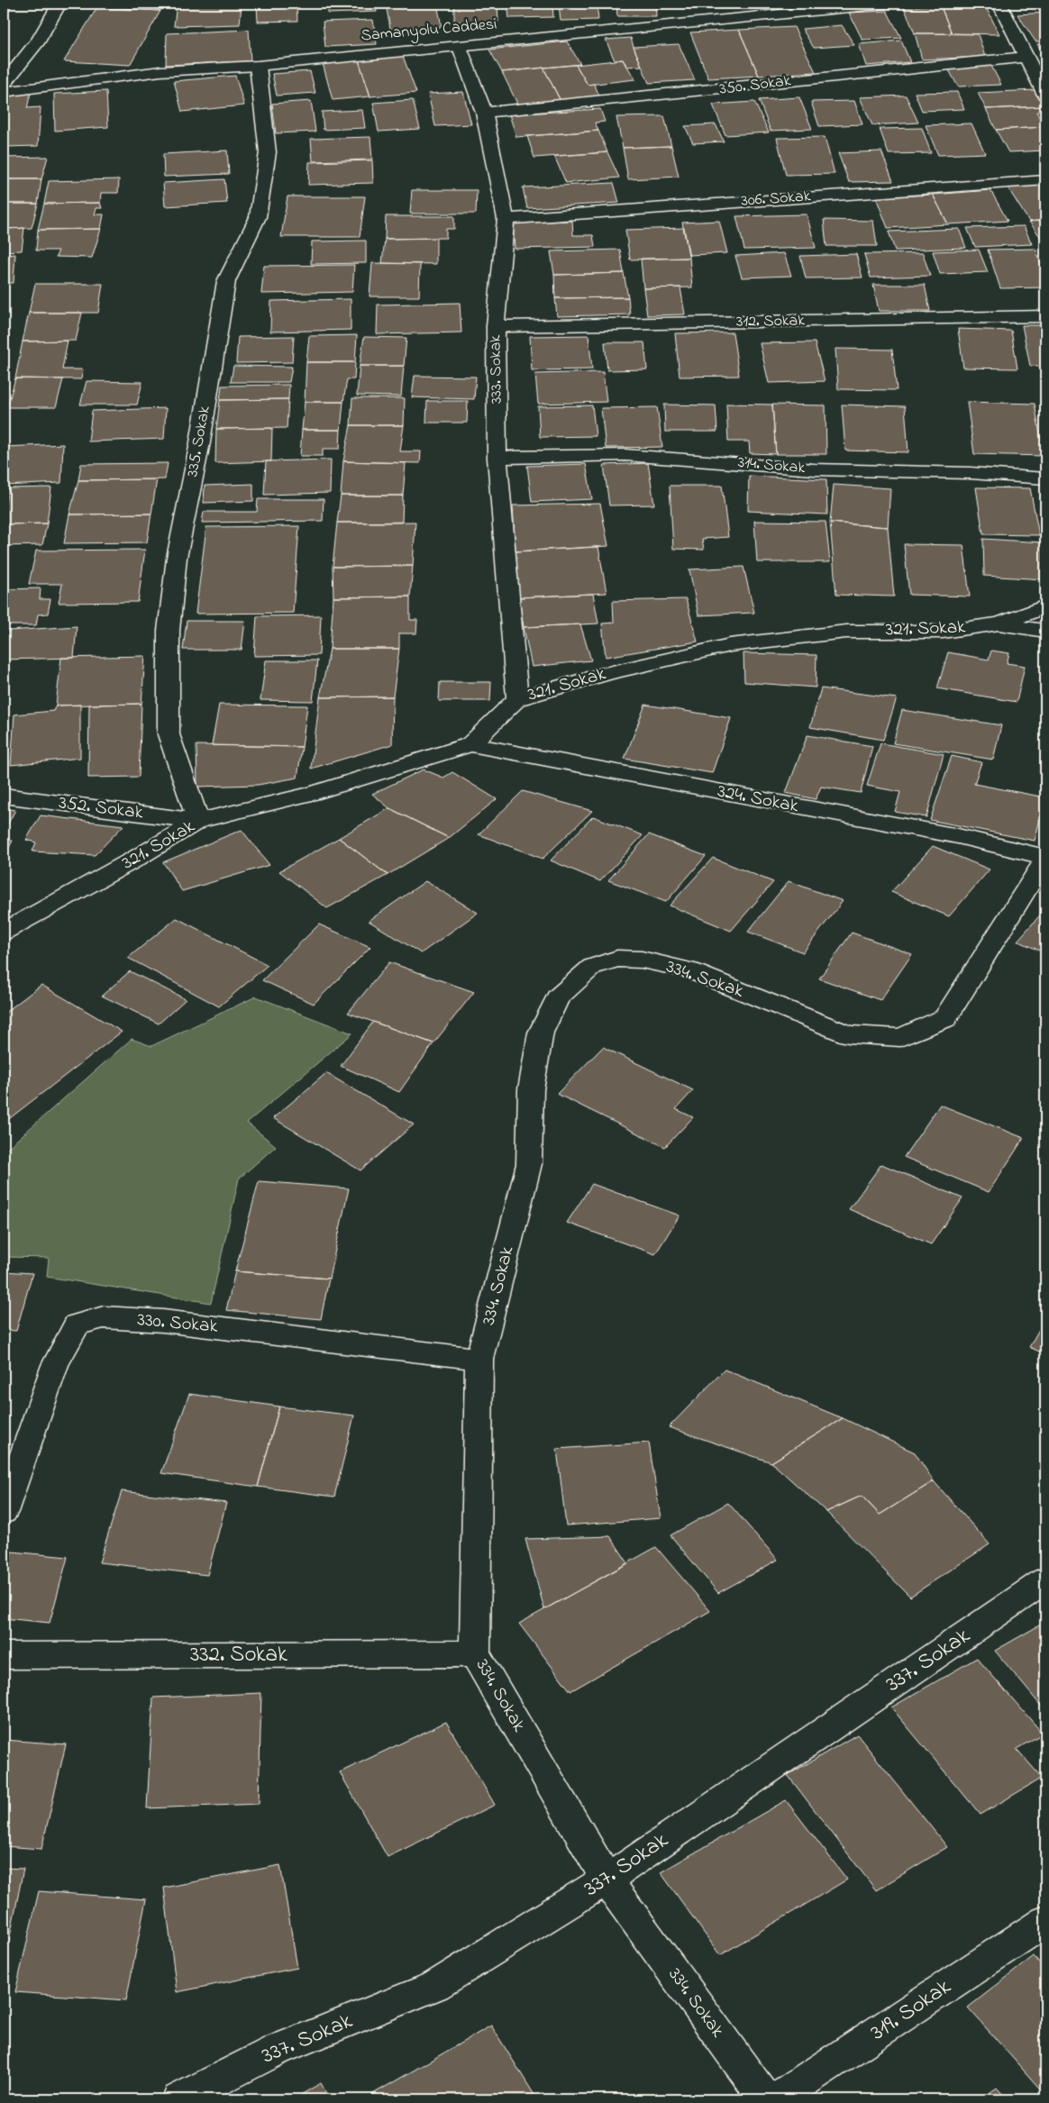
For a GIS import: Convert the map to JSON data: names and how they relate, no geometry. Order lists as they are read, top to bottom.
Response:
{
  "streets": {
    "street": [
      "Samanyolu Caddesi",
      "350. Sokak",
      "306. Sokak",
      "312. Sokak",
      "333. Sokak",
      "335. Sokak",
      "314. Sokak",
      "321. Sokak",
      "324. Sokak",
      "352. Sokak",
      "334. Sokak",
      "330. Sokak",
      "332. Sokak",
      "337. Sokak",
      "319. Sokak"
    ]
  },
  "crossings": [
    ["Samanyolu Caddesi", "333. Sokak"],
    ["Samanyolu Caddesi", "335. Sokak"],
    ["350. Sokak", "333. Sokak"],
    ["306. Sokak", "333. Sokak"],
    ["312. Sokak", "333. Sokak"],
    ["333. Sokak", "314. Sokak"],
    ["333. Sokak", "321. Sokak"],
    ["335. Sokak", "321. Sokak"],
    ["335. Sokak", "352. Sokak"],
    ["321. Sokak", "324. Sokak"],
    ["321. Sokak", "352. Sokak"],
    ["324. Sokak", "334. Sokak"],
    ["334. Sokak", "330. Sokak"],
    ["334. Sokak", "332. Sokak"],
    ["334. Sokak", "337. Sokak"]
  ]
}
